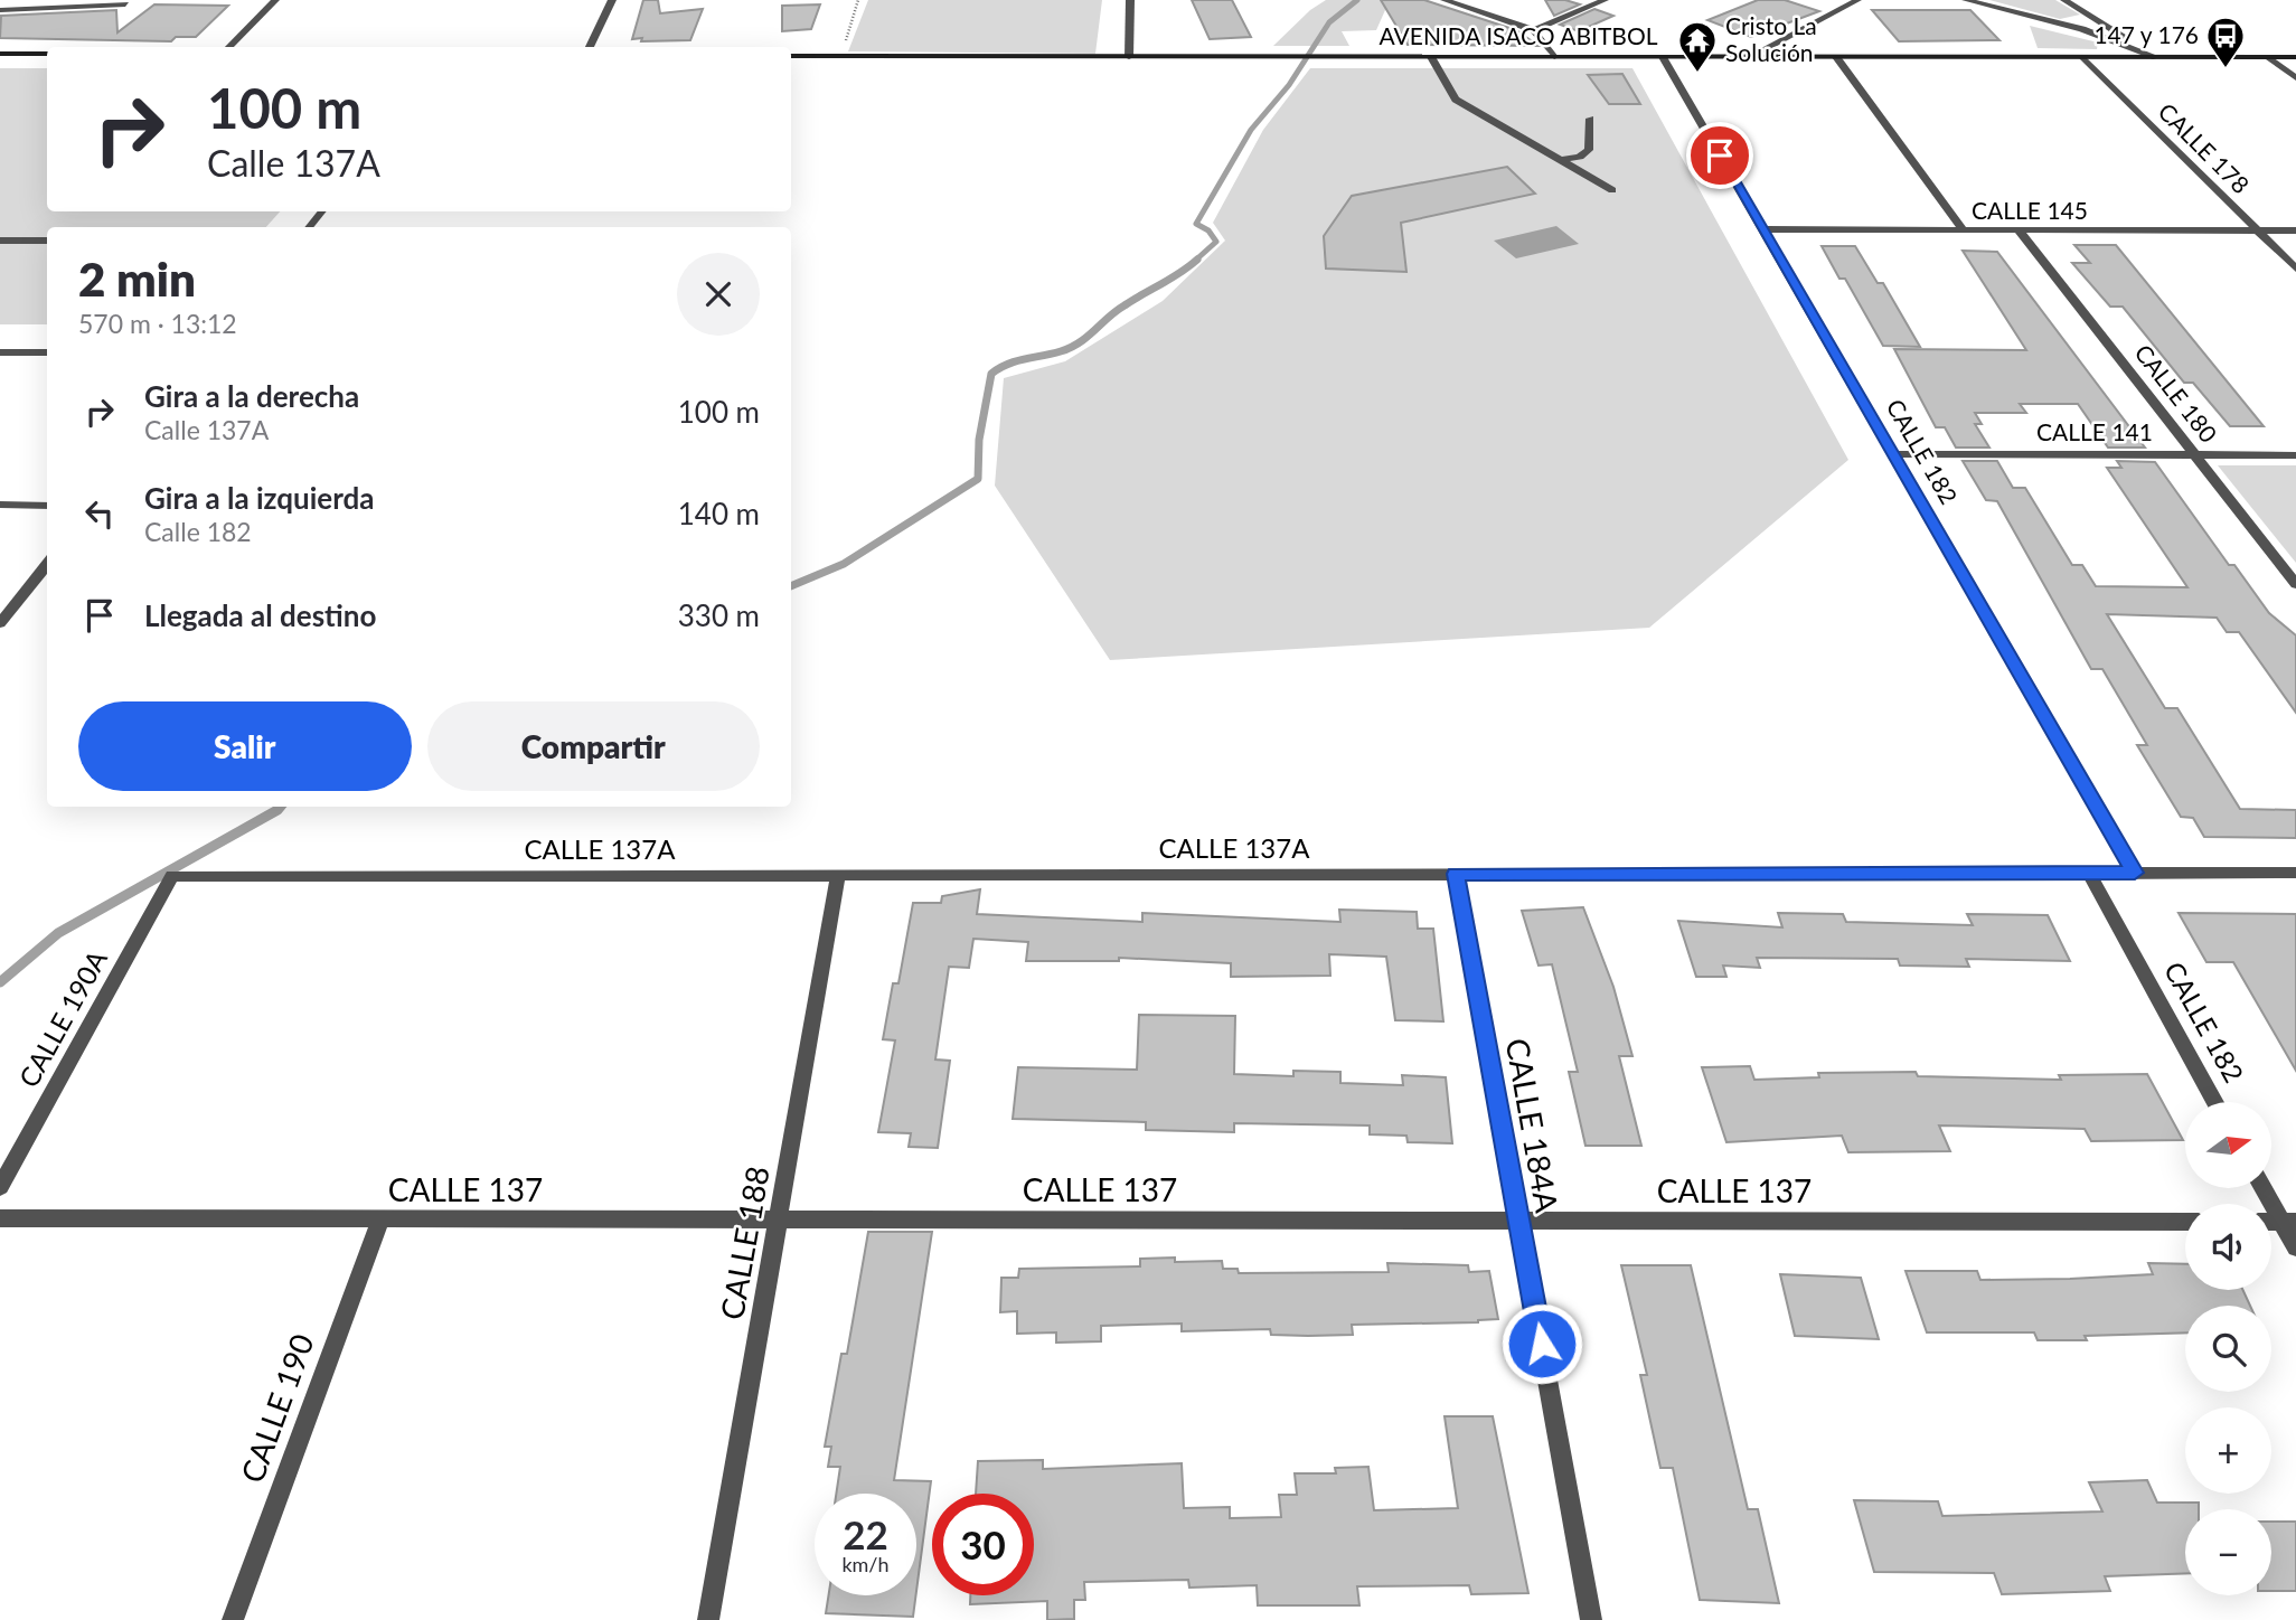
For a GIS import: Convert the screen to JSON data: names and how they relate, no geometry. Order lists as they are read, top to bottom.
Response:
{
  "streets": {
    "main road": ["AVENIDA ISACO ABITBOL"],
    "street": [
      "CALLE 178",
      "CALLE 145",
      "CALLE 180",
      "CALLE 141",
      "CALLE 182",
      "CALLE 137A",
      "CALLE 190A",
      "CALLE 184A",
      "CALLE 137",
      "CALLE 188",
      "CALLE 190"
    ]
  },
  "crossings": [
    ["AVENIDA ISACO ABITBOL", "CALLE 178"],
    ["AVENIDA ISACO ABITBOL", "CALLE 182"],
    ["CALLE 178", "CALLE 145"],
    ["CALLE 145", "CALLE 180"],
    ["CALLE 145", "CALLE 182"],
    ["CALLE 180", "CALLE 141"],
    ["CALLE 141", "CALLE 182"],
    ["CALLE 182", "CALLE 137A"],
    ["CALLE 137A", "CALLE 190A"],
    ["CALLE 137A", "CALLE 184A"],
    ["CALLE 137A", "CALLE 188"],
    ["CALLE 184A", "CALLE 137"],
    ["CALLE 137", "CALLE 188"],
    ["CALLE 137", "CALLE 190"]
  ],
  "places": {
    "bus stop": ["147 y 176"],
    "temple": ["Cristo La Solución"]
  },
  "north": "right",
  "page": {
    "turn": ["100 m", "Calle 137A"],
    "heading": ["2 min", "570 m · 13:12"],
    "list": [
      {
        "name": "Gira a la derecha",
        "note": "Calle 137A",
        "value": "100 m"
      },
      {
        "name": "Gira a la izquierda",
        "note": "Calle 182",
        "value": "140 m"
      },
      {
        "name": "Llegada al destino",
        "value": "330 m"
      }
    ],
    "buttons": ["Salir", "Compartir"],
    "map_buttons": ["+", "−"],
    "speed": "22 km/h",
    "limit": "30"
  }
}
